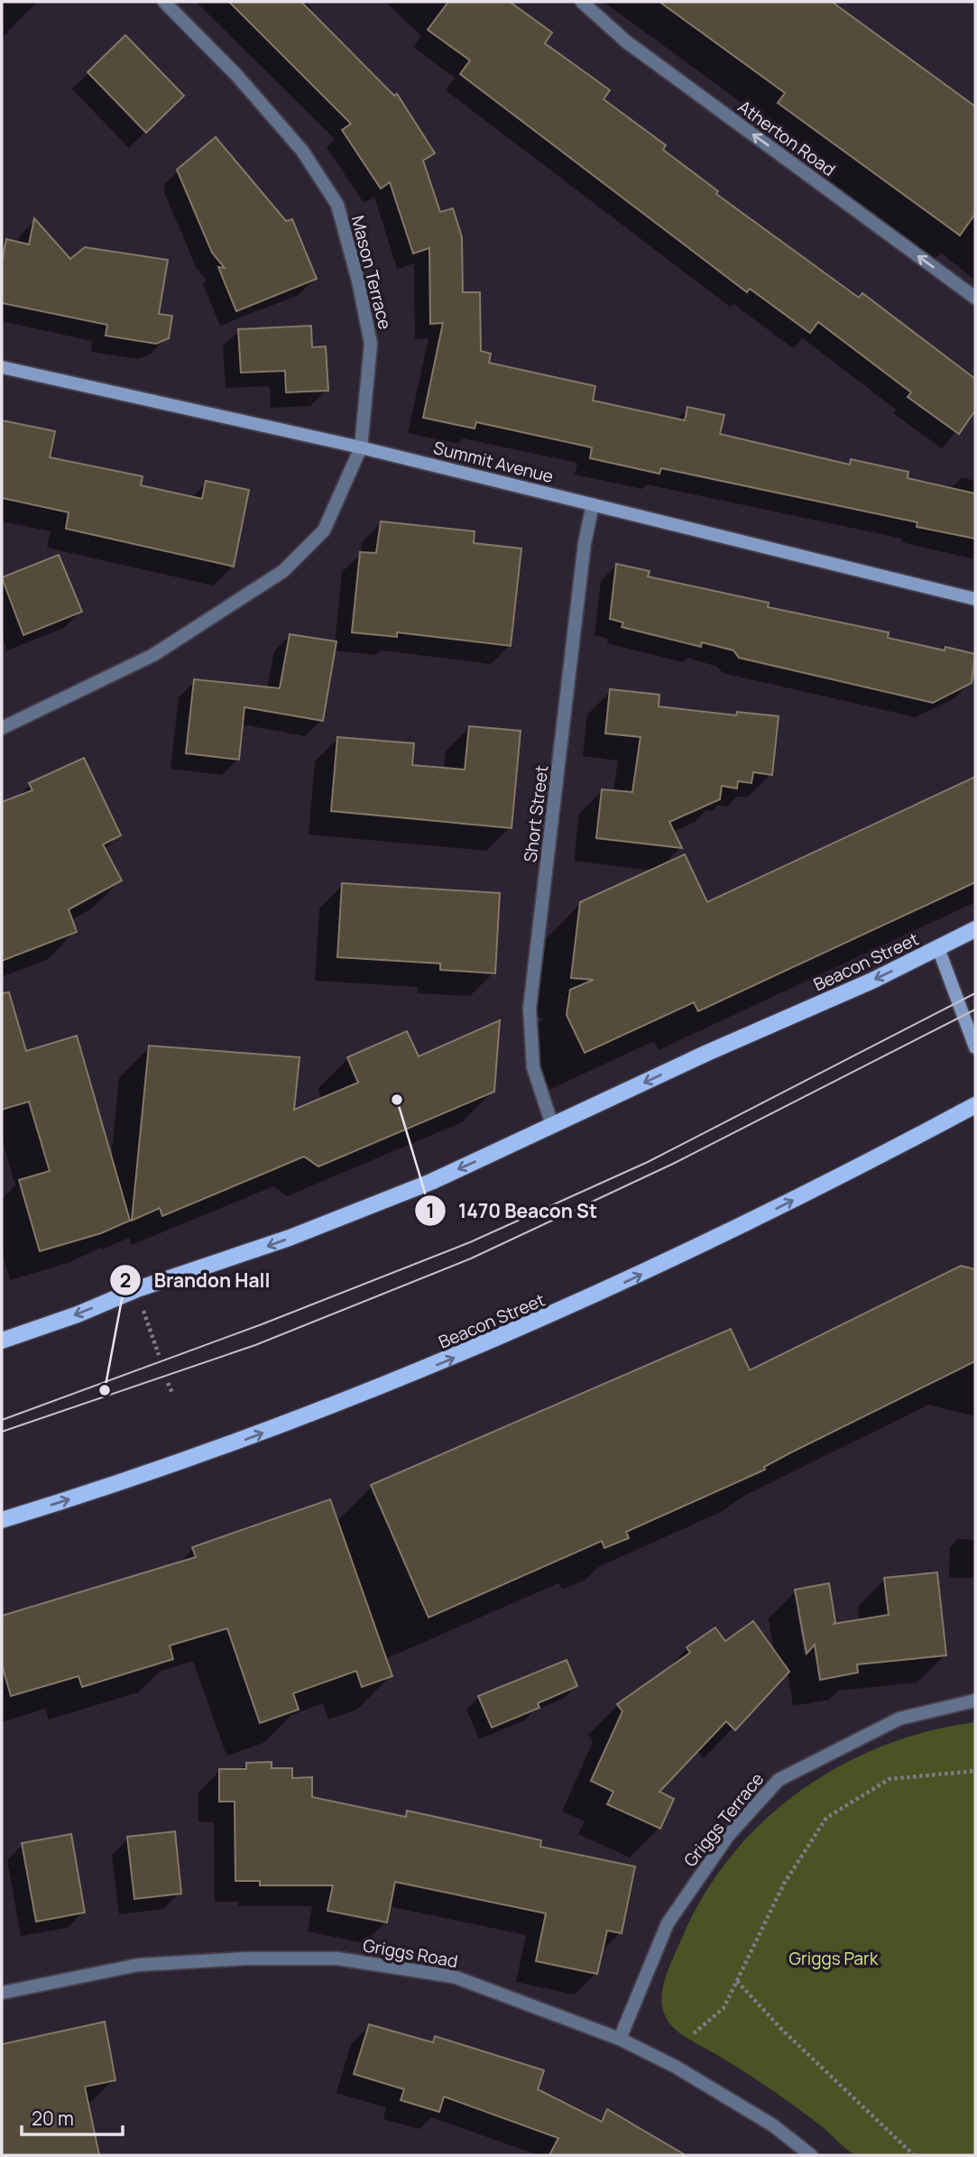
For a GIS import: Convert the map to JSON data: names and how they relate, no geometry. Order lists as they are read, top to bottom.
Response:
{
  "streets": {
    "main road": ["Beacon Street"],
    "street": [
      "Atherton Road",
      "Mason Terrace",
      "Summit Avenue",
      "Short Street",
      "Griggs Terrace",
      "Griggs Road"
    ]
  },
  "crossings": [
    ["Mason Terrace", "Summit Avenue"],
    ["Summit Avenue", "Short Street"],
    ["Short Street", "Beacon Street"],
    ["Griggs Terrace", "Griggs Road"]
  ],
  "one_way": ["Atherton Road"],
  "parks": ["Griggs Park"],
  "places": ["1470 Beacon St", "Brandon Hall"],
  "scale_bar": "20 m"
}
